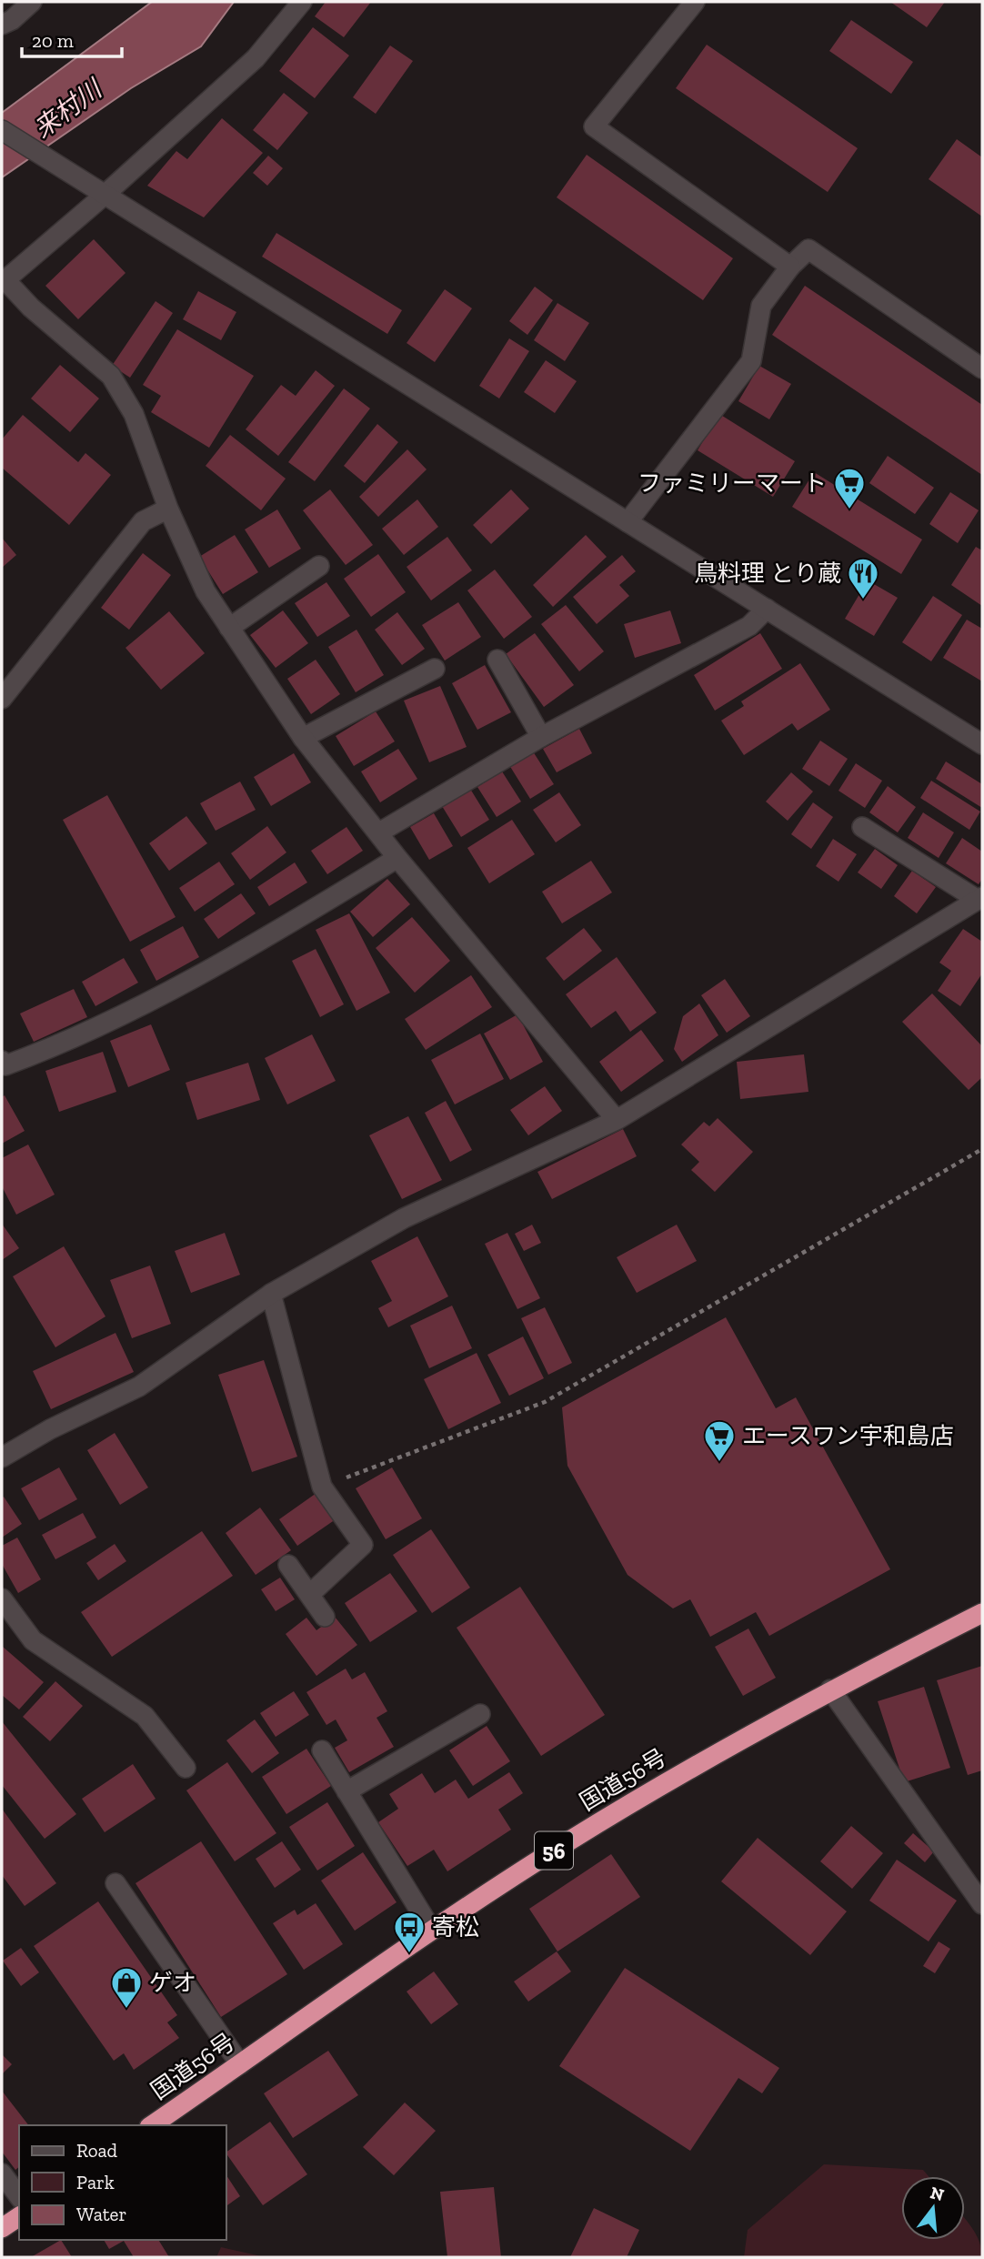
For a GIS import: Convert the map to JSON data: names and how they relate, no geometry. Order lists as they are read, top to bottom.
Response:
{
  "streets": {
    "highway": ["国道56号", "56"]
  },
  "water": ["来村川"],
  "places": {
    "supermarket": ["ファミリーマート", "エースワン宇和島店"],
    "restaurant": ["鳥料理 とり蔵"],
    "bus stop": ["寄松"],
    "shop": ["ゲオ"]
  },
  "legend": ["Road", "Park", "Water"],
  "scale_bar": "20 m",
  "north": "top"
}
